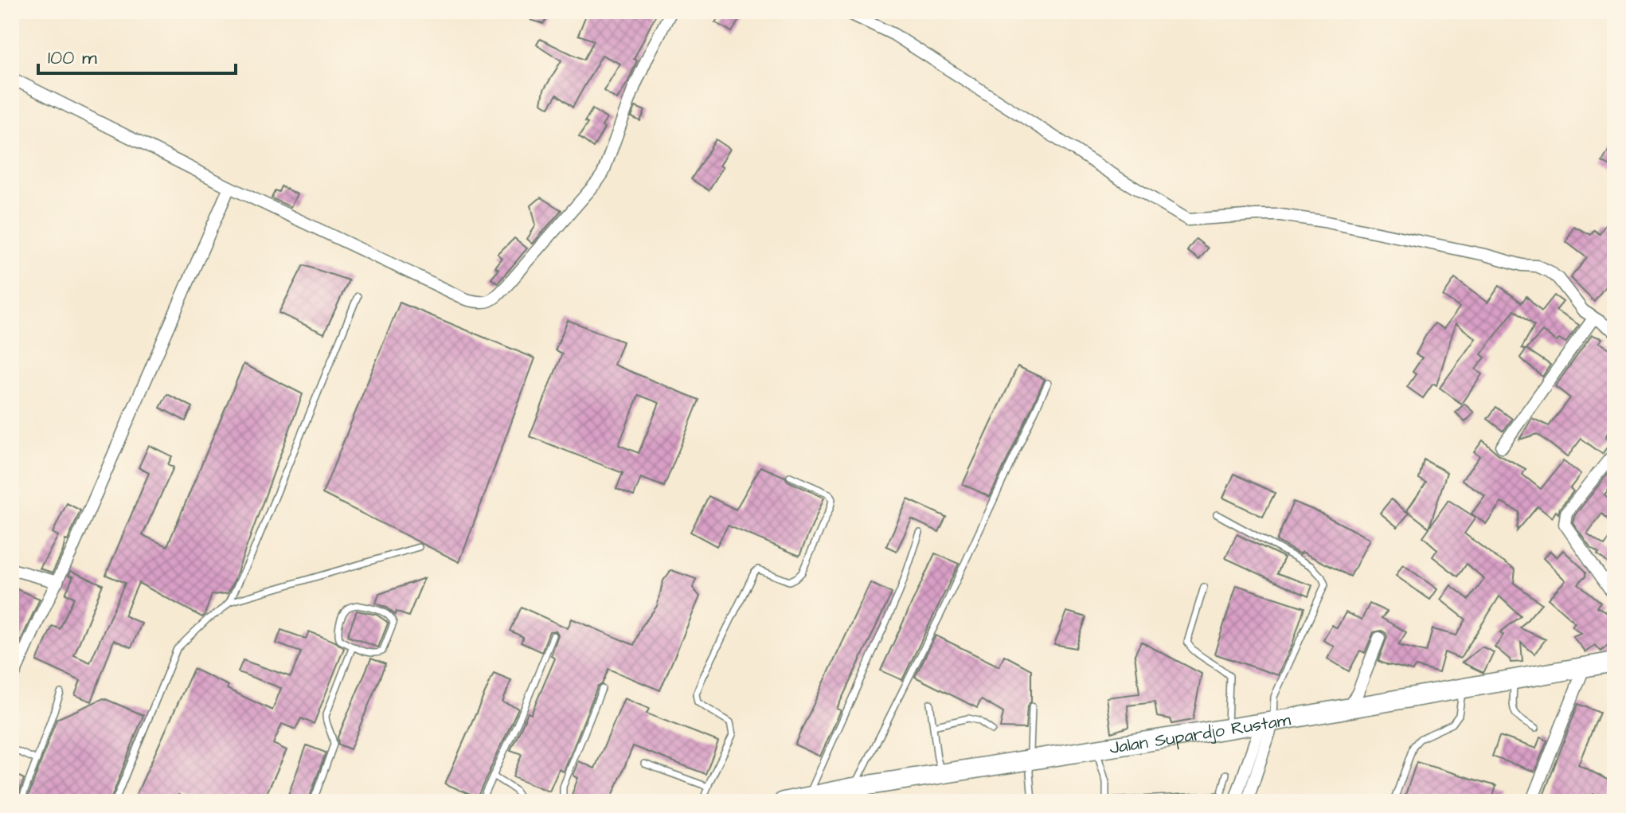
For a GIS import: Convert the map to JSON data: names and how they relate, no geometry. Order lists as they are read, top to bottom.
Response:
{
  "streets": {
    "highway": ["Jalan Supardjo Rustam"]
  },
  "scale_bar": "100 m"
}
